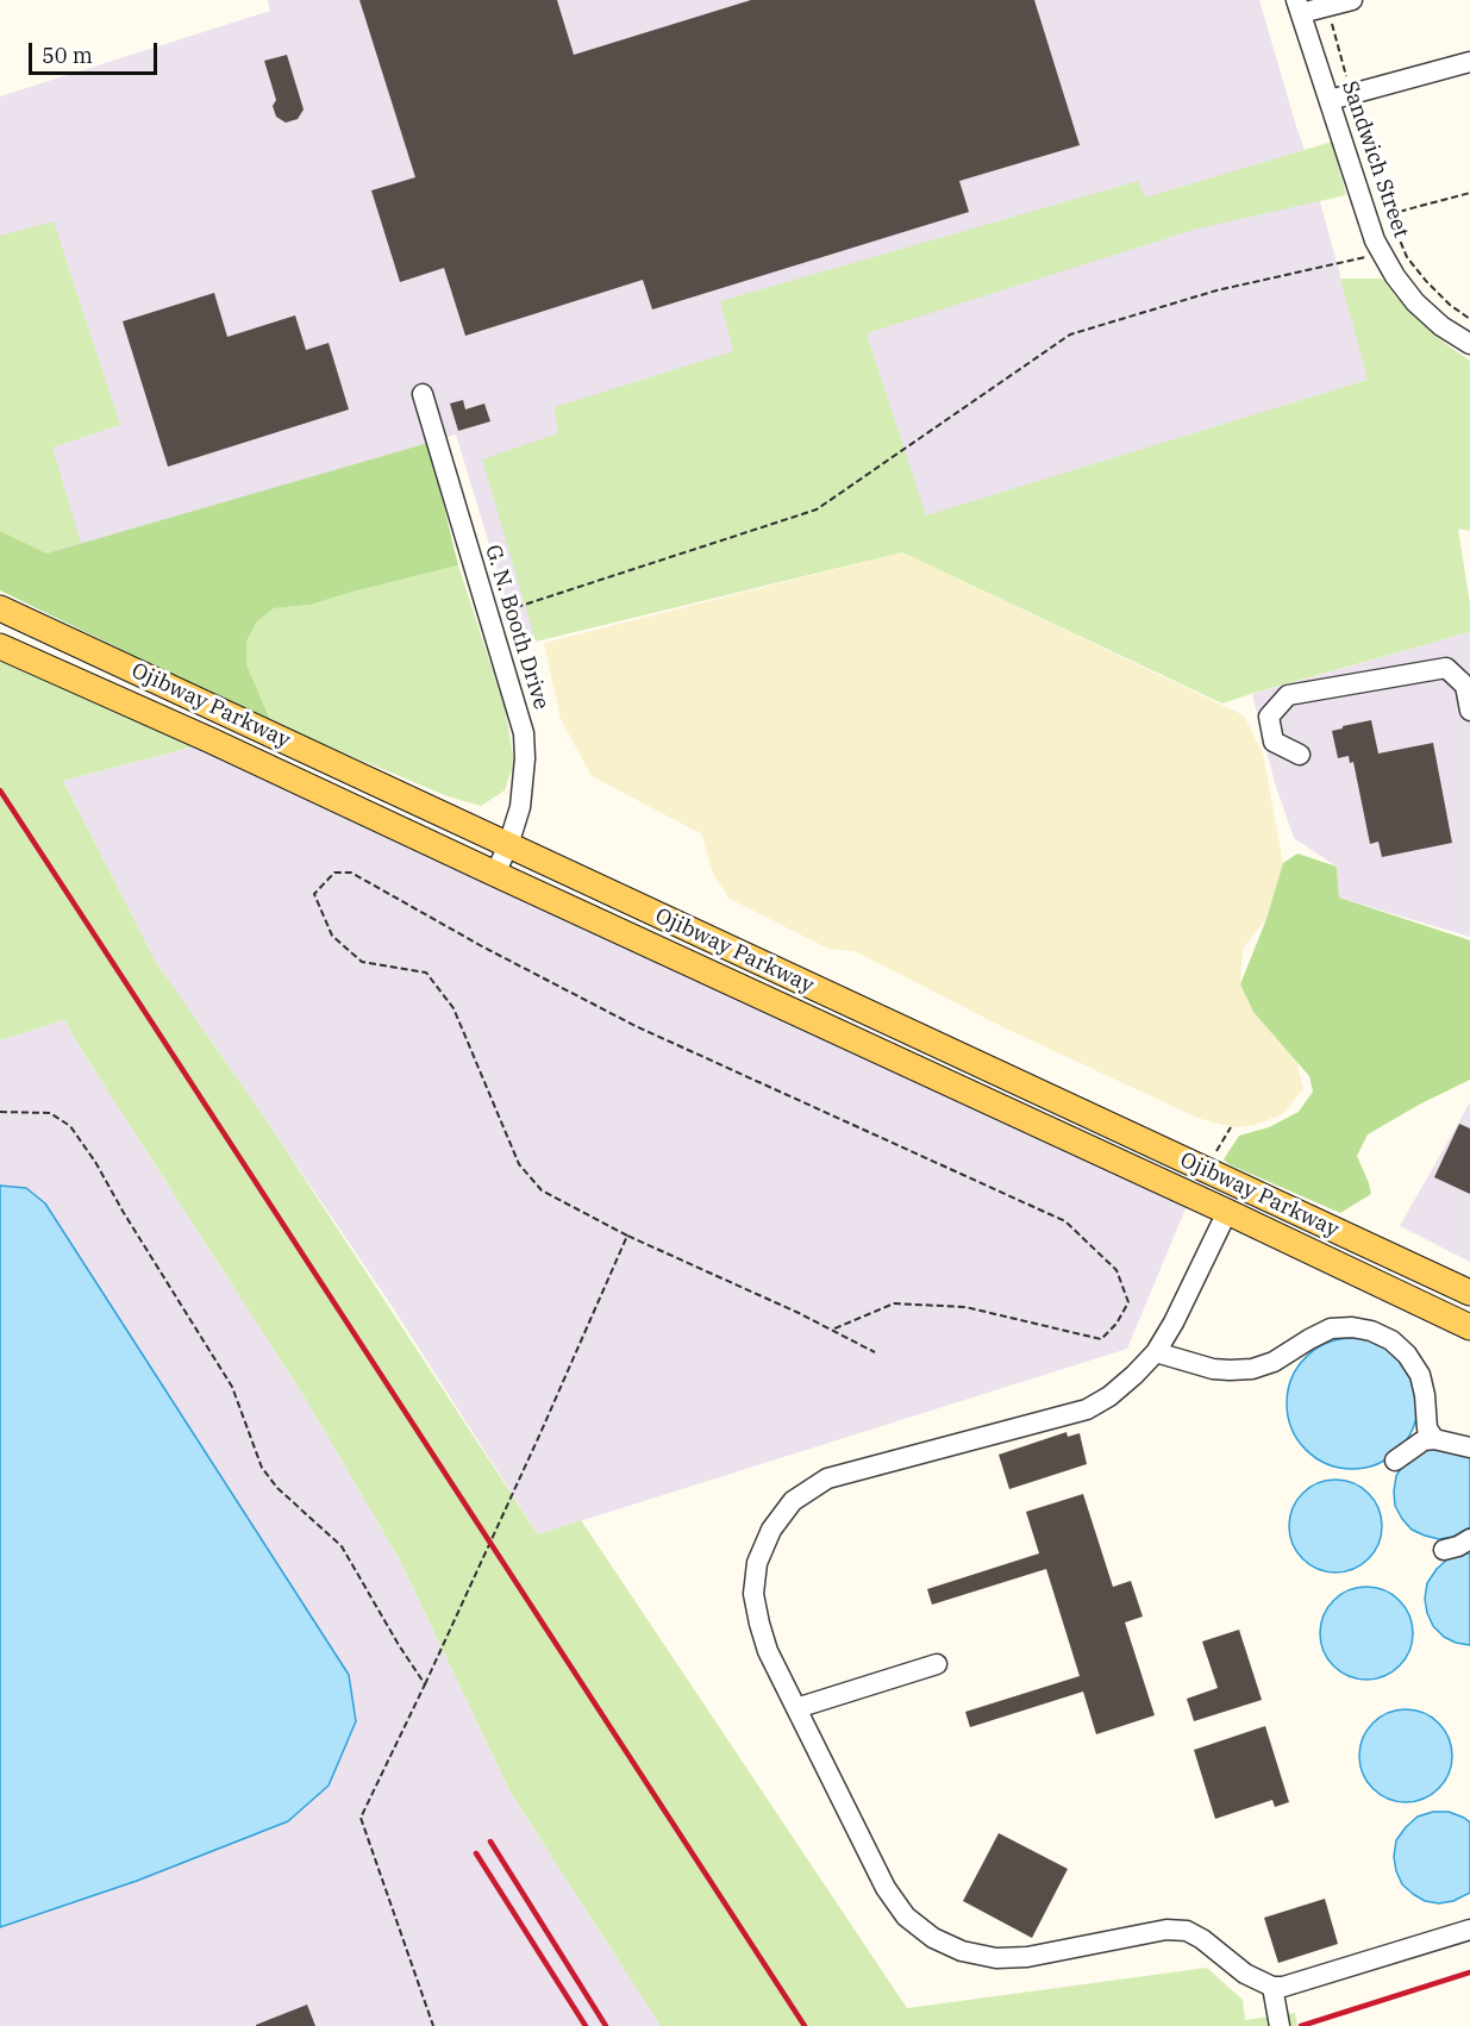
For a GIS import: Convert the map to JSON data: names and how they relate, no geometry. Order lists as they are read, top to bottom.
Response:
{
  "streets": {
    "main road": ["Ojibway Parkway"],
    "street": ["Sandwich Street", "G. N. Booth Drive"]
  },
  "crossings": [
    ["G. N. Booth Drive", "Ojibway Parkway"]
  ],
  "scale_bar": "50 m"
}
